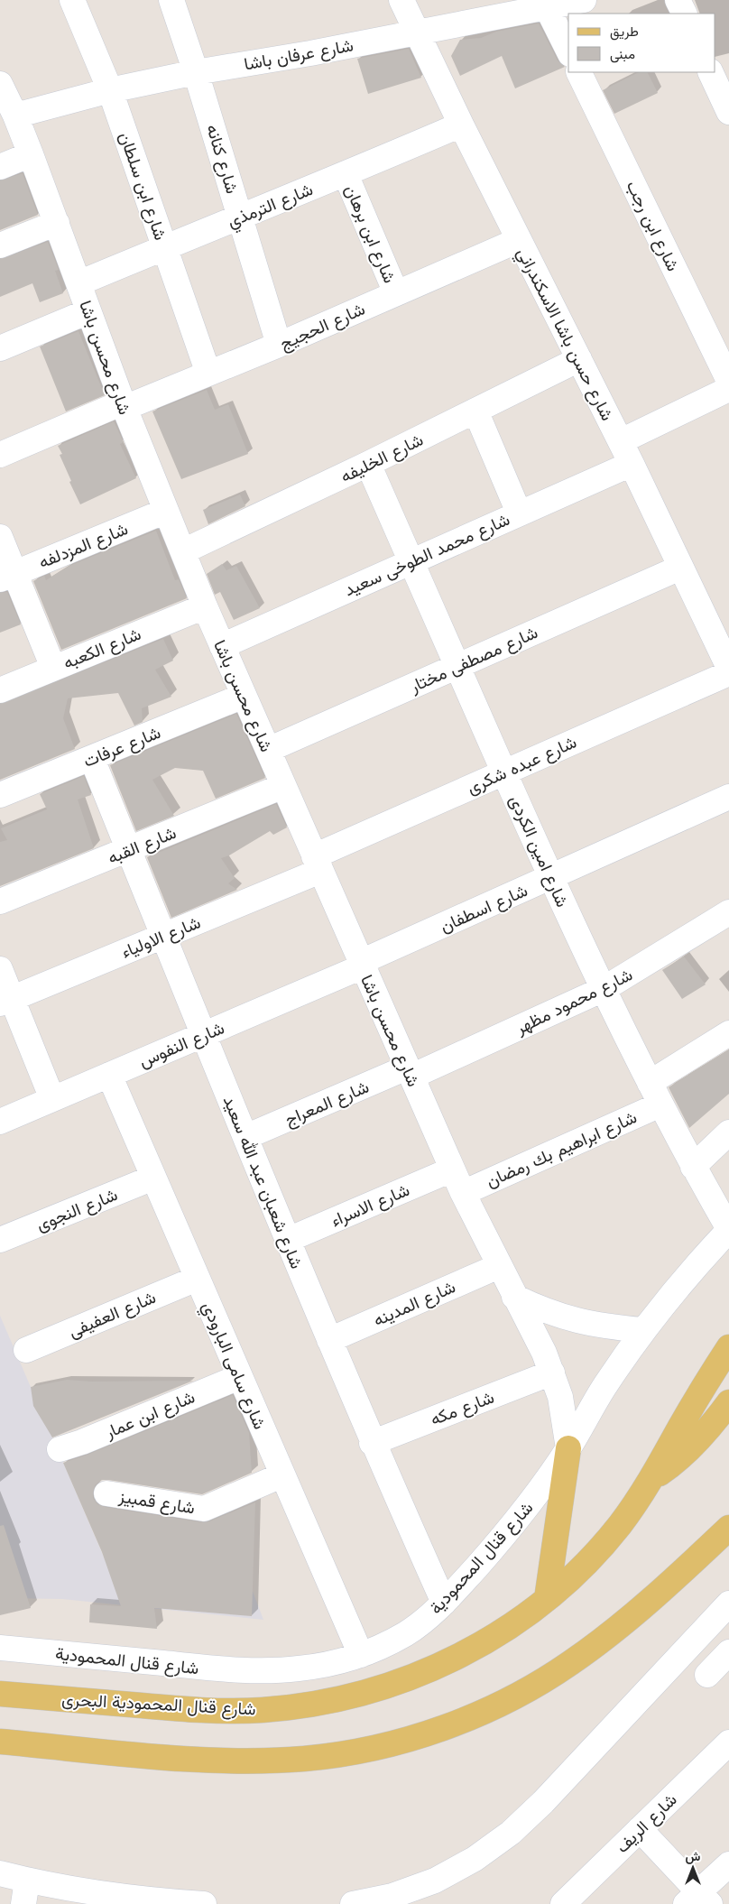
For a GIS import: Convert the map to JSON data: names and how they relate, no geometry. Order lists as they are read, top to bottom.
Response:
{
  "streets": {
    "main road": ["شارع قنال المحمودية البحرى"],
    "street": [
      "شارع عرفان باشا",
      "شارع كنانه",
      "شارع ابن سلطان",
      "شارع الترمذي",
      "شارع ابن رجب",
      "شارع ابن برهان",
      "شارع الحجيج",
      "شارع حسن باشا الاسكندراني",
      "شارع محسن باشا",
      "شارع الخليفه",
      "شارع المزدلفه",
      "شارع محمد الطوخى سعيد",
      "شارع الكعبه",
      "شارع مصطفى مختار",
      "شارع عرفات",
      "شارع عبده شكرى",
      "شارع القبه",
      "شارع امين الكردى",
      "شارع اسطفان",
      "شارع الاولياء",
      "شارع محمود مظهر",
      "شارع النفوس",
      "شارع المعراج",
      "شارع ابراهيم بك رمضان",
      "شارع شعبان عبد الله سعيد",
      "شارع الاسراء",
      "شارع النجوى",
      "شارع المدينه",
      "شارع العفيفى",
      "شارع سامى البارودي",
      "شارع مكه",
      "شارع ابن عمار",
      "شارع قمبيز",
      "شارع قنال المحمودية",
      "شارع الريف"
    ]
  },
  "crossings": [
    ["شارع عرفان باشا", "شارع كنانه"],
    ["شارع عرفان باشا", "شارع ابن سلطان"],
    ["شارع عرفان باشا", "شارع حسن باشا الاسكندراني"],
    ["شارع عرفان باشا", "شارع محسن باشا"],
    ["شارع كنانه", "شارع الترمذي"],
    ["شارع كنانه", "شارع الحجيج"],
    ["شارع ابن سلطان", "شارع الترمذي"],
    ["شارع ابن سلطان", "شارع الحجيج"],
    ["شارع الترمذي", "شارع ابن برهان"],
    ["شارع الترمذي", "شارع حسن باشا الاسكندراني"],
    ["شارع الترمذي", "شارع محسن باشا"],
    ["شارع ابن برهان", "شارع الحجيج"],
    ["شارع الحجيج", "شارع حسن باشا الاسكندراني"],
    ["شارع الحجيج", "شارع محسن باشا"],
    ["شارع حسن باشا الاسكندراني", "شارع الخليفه"],
    ["شارع حسن باشا الاسكندراني", "شارع محمد الطوخى سعيد"],
    ["شارع حسن باشا الاسكندراني", "شارع مصطفى مختار"],
    ["شارع محسن باشا", "شارع الخليفه"],
    ["شارع محسن باشا", "شارع المزدلفه"],
    ["شارع محسن باشا", "شارع محمد الطوخى سعيد"],
    ["شارع محسن باشا", "شارع الكعبه"],
    ["شارع محسن باشا", "شارع مصطفى مختار"],
    ["شارع محسن باشا", "شارع عرفات"],
    ["شارع محسن باشا", "شارع عبده شكرى"],
    ["شارع محسن باشا", "شارع القبه"],
    ["شارع محسن باشا", "شارع اسطفان"],
    ["شارع محسن باشا", "شارع الاولياء"],
    ["شارع محسن باشا", "شارع محمود مظهر"],
    ["شارع محسن باشا", "شارع النفوس"],
    ["شارع محسن باشا", "شارع المعراج"],
    ["شارع محسن باشا", "شارع ابراهيم بك رمضان"],
    ["شارع محسن باشا", "شارع الاسراء"],
    ["شارع محسن باشا", "شارع المدينه"],
    ["شارع محسن باشا", "شارع مكه"],
    ["شارع محسن باشا", "شارع قنال المحمودية"],
    ["شارع الخليفه", "شارع امين الكردى"],
    ["شارع محمد الطوخى سعيد", "شارع امين الكردى"],
    ["شارع مصطفى مختار", "شارع امين الكردى"],
    ["شارع عرفات", "شارع شعبان عبد الله سعيد"],
    ["شارع عبده شكرى", "شارع امين الكردى"],
    ["شارع عبده شكرى", "شارع الاولياء"],
    ["شارع القبه", "شارع شعبان عبد الله سعيد"],
    ["شارع امين الكردى", "شارع اسطفان"],
    ["شارع امين الكردى", "شارع محمود مظهر"],
    ["شارع امين الكردى", "شارع ابراهيم بك رمضان"],
    ["شارع امين الكردى", "شارع قنال المحمودية"],
    ["شارع اسطفان", "شارع النفوس"],
    ["شارع الاولياء", "شارع شعبان عبد الله سعيد"],
    ["شارع محمود مظهر", "شارع المعراج"],
    ["شارع النفوس", "شارع شعبان عبد الله سعيد"],
    ["شارع النفوس", "شارع سامى البارودي"],
    ["شارع المعراج", "شارع شعبان عبد الله سعيد"],
    ["شارع شعبان عبد الله سعيد", "شارع الاسراء"],
    ["شارع شعبان عبد الله سعيد", "شارع المدينه"],
    ["شارع شعبان عبد الله سعيد", "شارع مكه"],
    ["شارع شعبان عبد الله سعيد", "شارع قنال المحمودية"],
    ["شارع النجوى", "شارع سامى البارودي"],
    ["شارع العفيفى", "شارع سامى البارودي"],
    ["شارع سامى البارودي", "شارع ابن عمار"],
    ["شارع سامى البارودي", "شارع قمبيز"],
    ["شارع سامى البارودي", "شارع قنال المحمودية"]
  ],
  "legend": ["طريق", "مبنى"],
  "north": "top"
}
